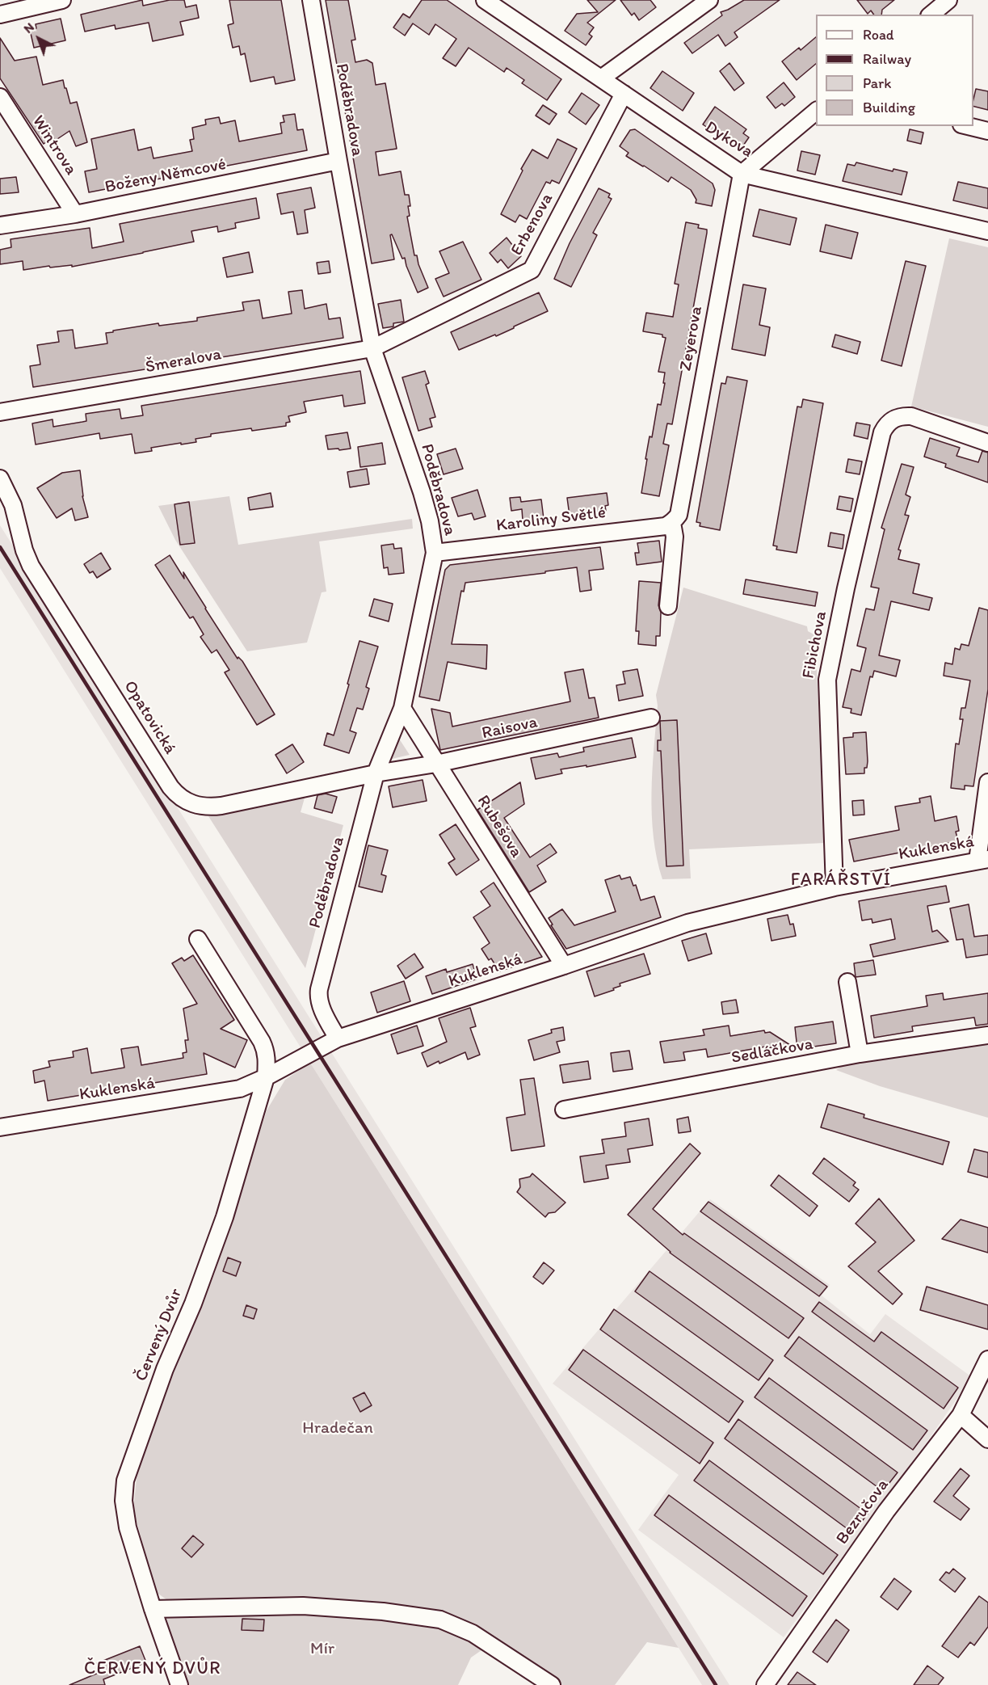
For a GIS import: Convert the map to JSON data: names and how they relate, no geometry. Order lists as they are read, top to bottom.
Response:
{
  "streets": {
    "street": [
      "Poděbradova",
      "Dykova",
      "Wintrova",
      "Boženy Němcové",
      "Erbenova",
      "Zeyerova",
      "Šmeralova",
      "Karoliny Světlé",
      "Fibichova",
      "Opatovická",
      "Raisova",
      "Rubešova",
      "Kuklenská",
      "Sedláčkova",
      "Červený Dvůr",
      "Bezručova"
    ]
  },
  "crossings": [
    ["Poděbradova", "Boženy Němcové"],
    ["Poděbradova", "Erbenova"],
    ["Poděbradova", "Šmeralova"],
    ["Poděbradova", "Karoliny Světlé"],
    ["Poděbradova", "Opatovická"],
    ["Poděbradova", "Raisova"],
    ["Poděbradova", "Rubešova"],
    ["Poděbradova", "Kuklenská"],
    ["Dykova", "Erbenova"],
    ["Dykova", "Zeyerova"],
    ["Wintrova", "Boženy Němcové"],
    ["Erbenova", "Šmeralova"],
    ["Zeyerova", "Karoliny Světlé"],
    ["Fibichova", "Kuklenská"],
    ["Opatovická", "Raisova"],
    ["Raisova", "Rubešova"],
    ["Rubešova", "Kuklenská"],
    ["Kuklenská", "Červený Dvůr"]
  ],
  "districts": ["FARÁŘSTVÍ", "ČERVENÝ DVŮR"],
  "parks": ["Hradečan", "Mír"],
  "legend": [
    "Road",
    "Railway",
    "Park",
    "Building"
  ],
  "north": "top left"
}
